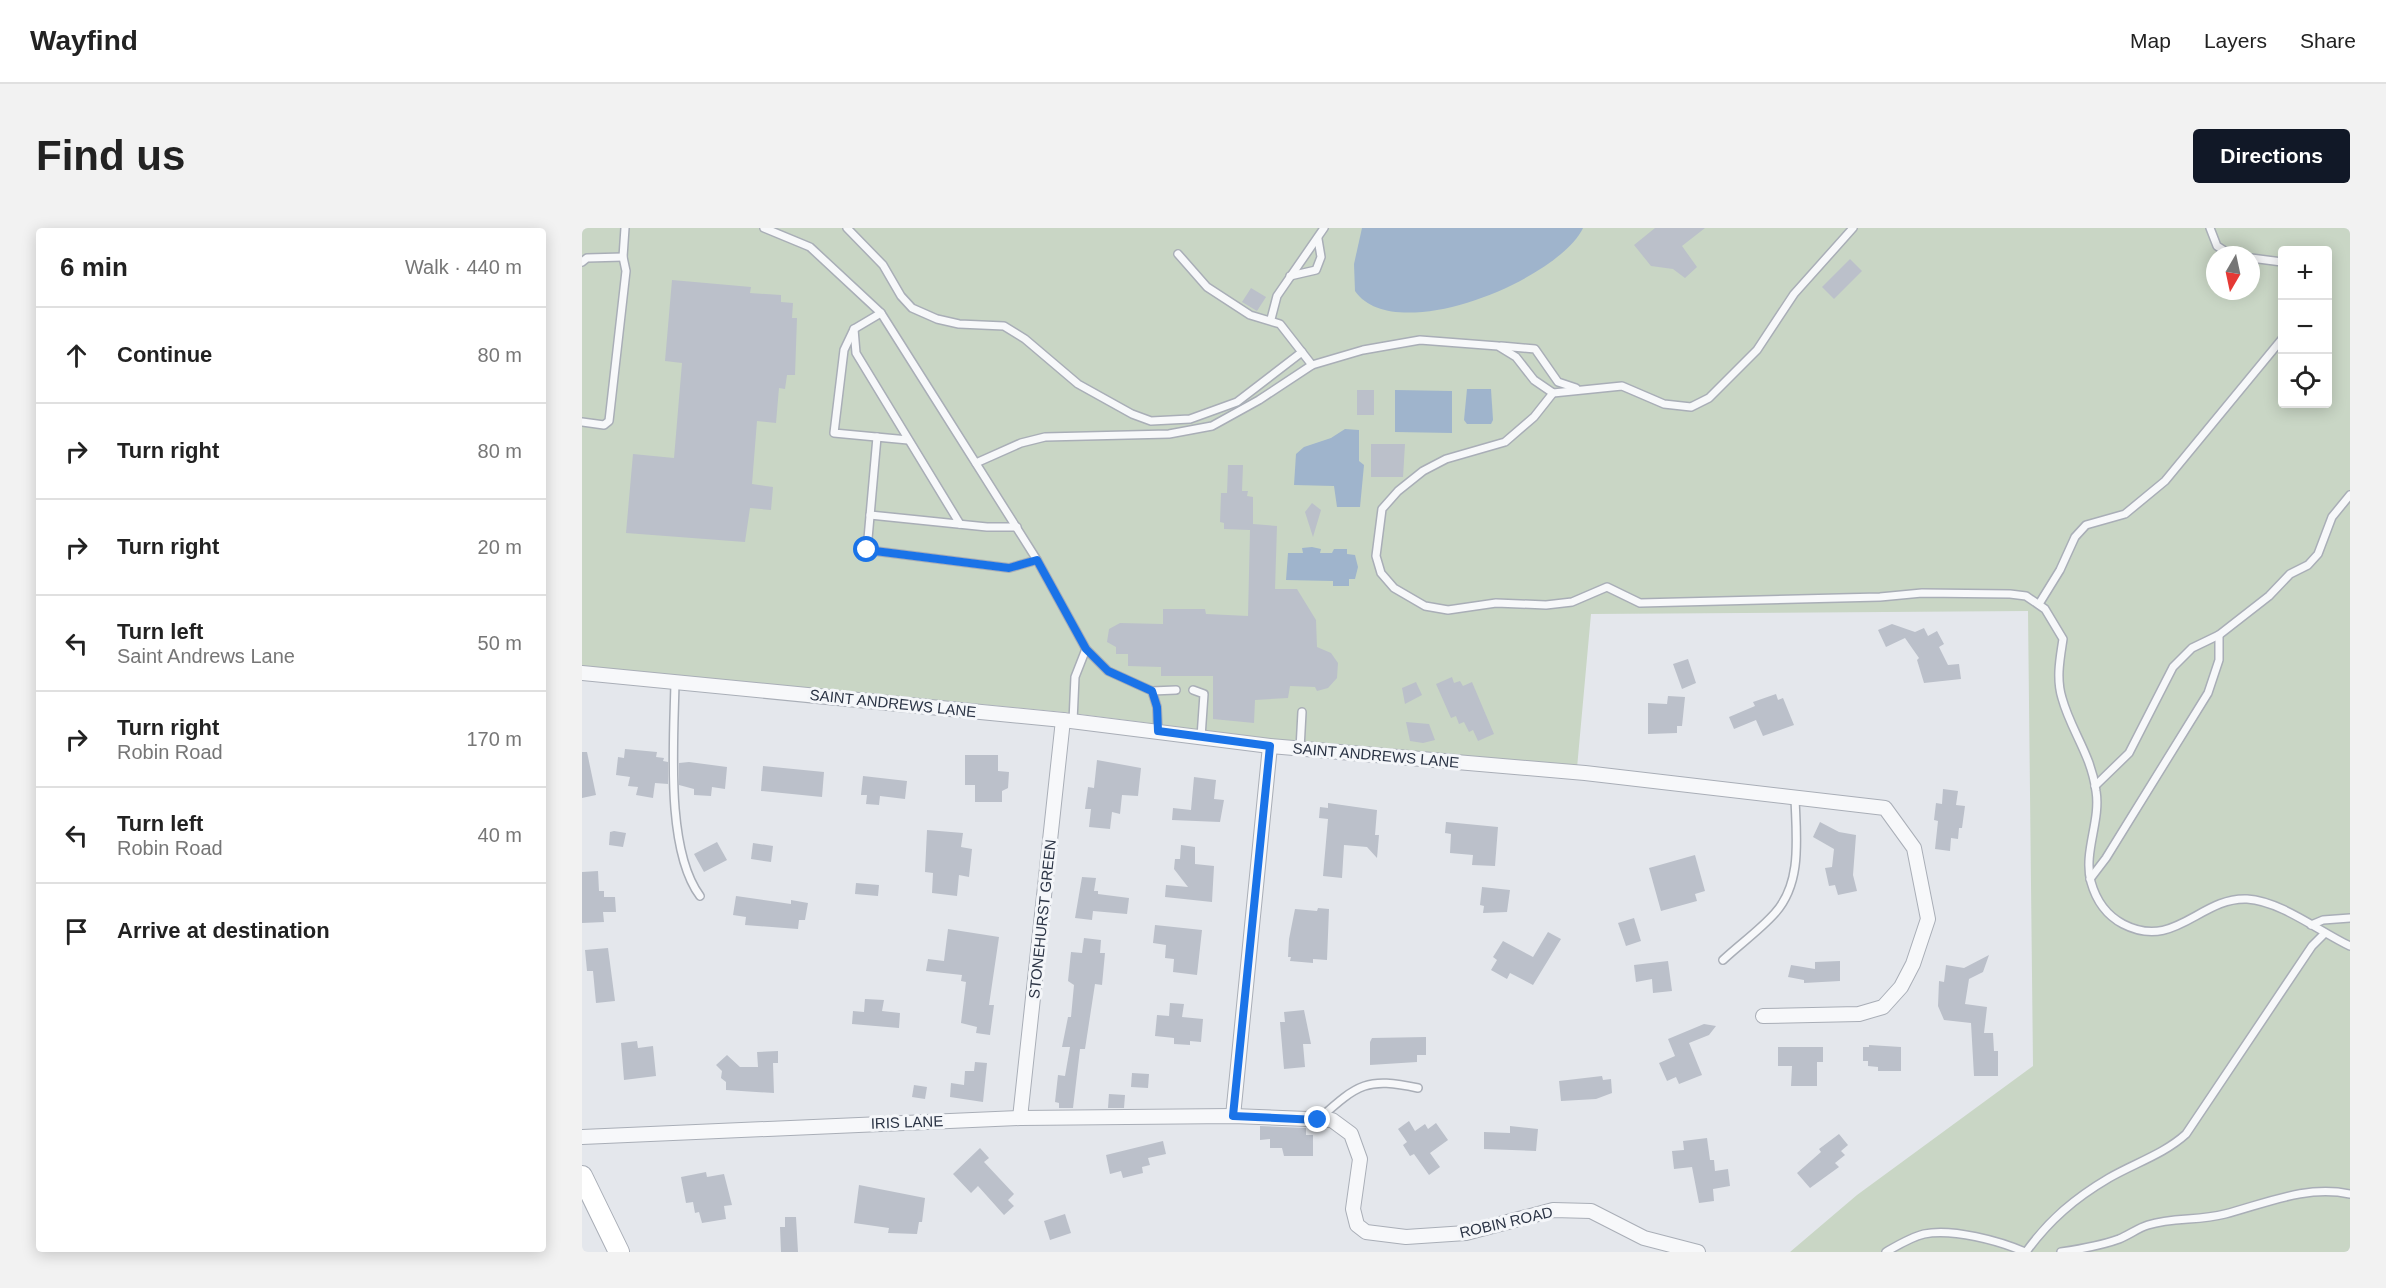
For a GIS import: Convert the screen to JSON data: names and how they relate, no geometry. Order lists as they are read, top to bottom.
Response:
{
  "streets": {
    "street": [
      "SAINT ANDREWS LANE",
      "STONEHURST GREEN",
      "IRIS LANE",
      "ROBIN ROAD"
    ]
  },
  "crossings": [
    ["SAINT ANDREWS LANE", "STONEHURST GREEN"],
    ["STONEHURST GREEN", "IRIS LANE"],
    ["IRIS LANE", "ROBIN ROAD"]
  ],
  "north": "bottom",
  "page": {
    "header": "Wayfind",
    "nav": ["Map", "Layers", "Share"],
    "buttons": "Directions",
    "title": "Find us",
    "heading": ["6 min", "Walk · 440 m"],
    "map_buttons": ["+", "−"],
    "list": [
      ["Continue", "80 m"],
      ["Turn right", "80 m"],
      ["Turn right", "20 m"],
      ["Turn left", "Saint Andrews Lane", "50 m"],
      ["Turn right", "Robin Road", "170 m"],
      ["Turn left", "Robin Road", "40 m"],
      "Arrive at destination"
    ]
  }
}
